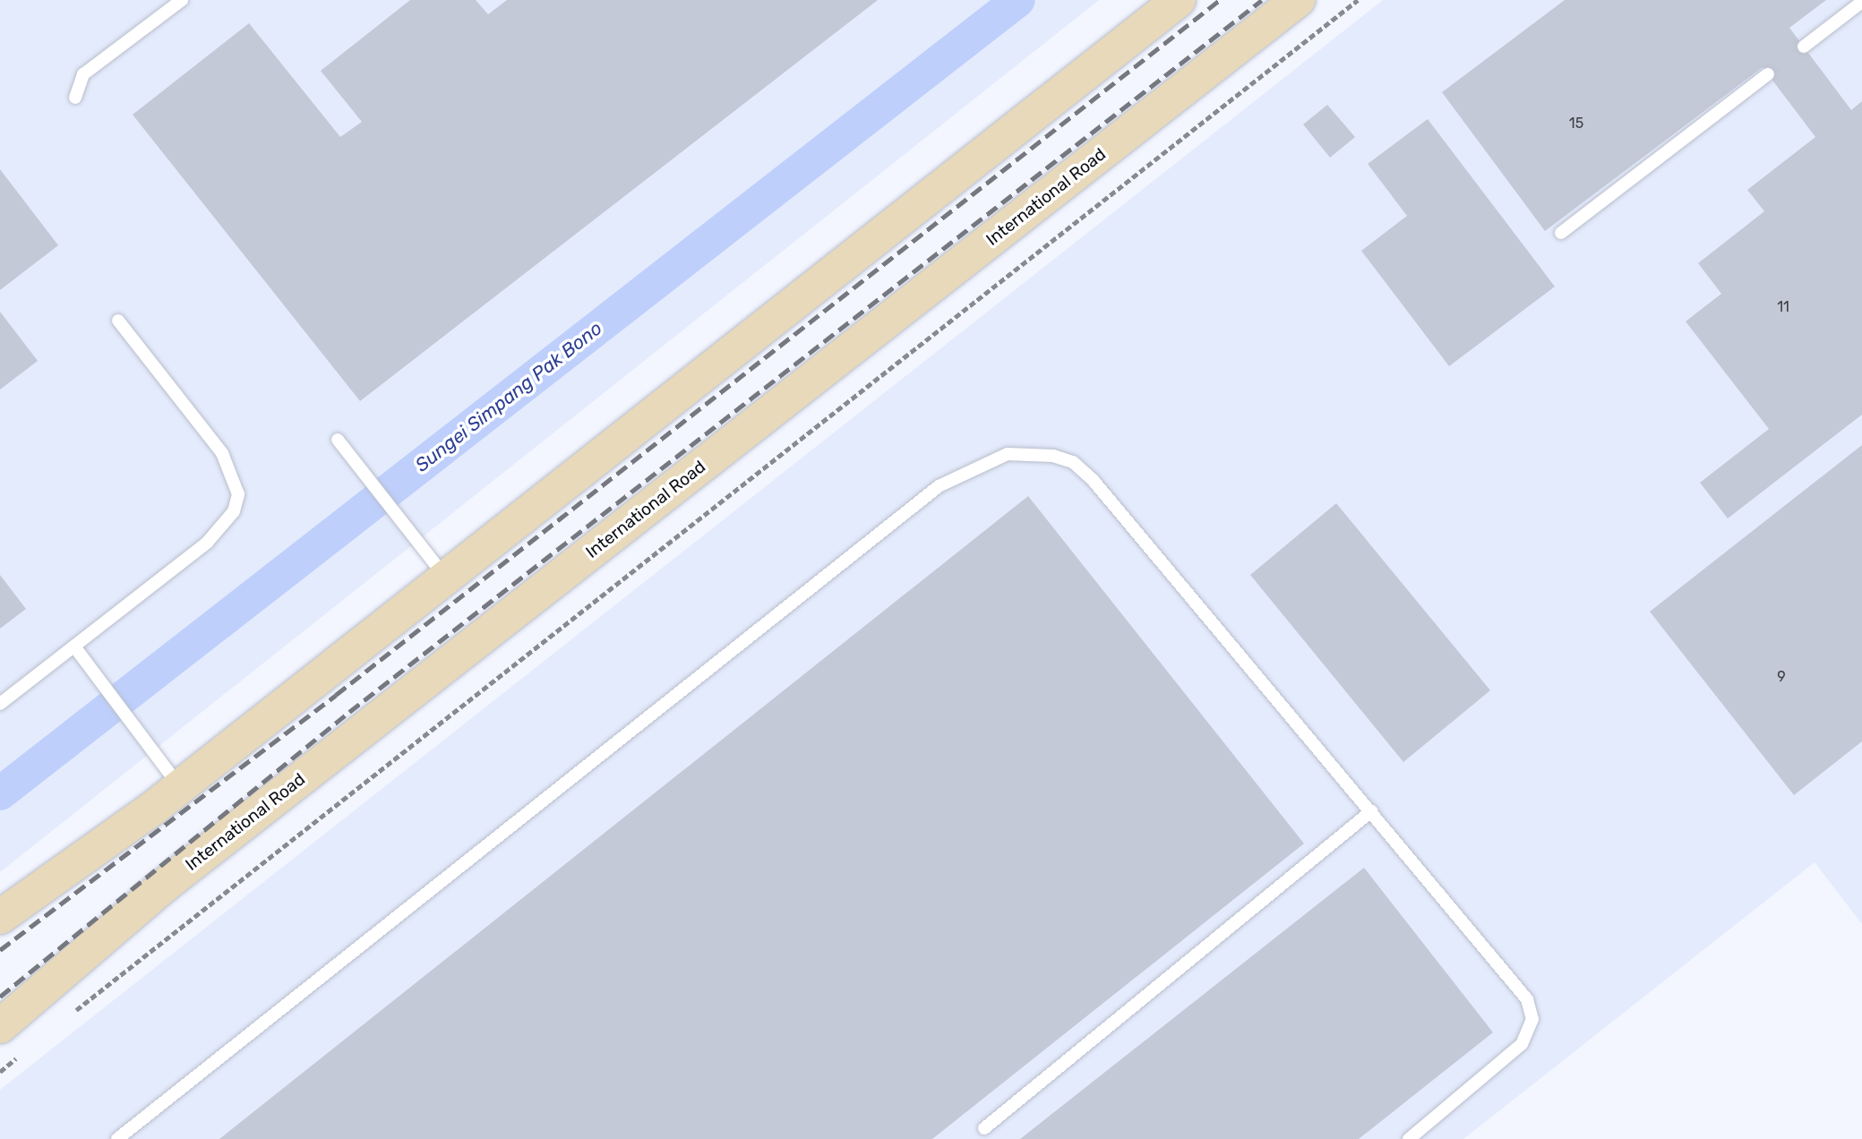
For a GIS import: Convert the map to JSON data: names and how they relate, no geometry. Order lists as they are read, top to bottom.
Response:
{
  "streets": {
    "main road": ["International Road"]
  },
  "water": ["Sungei Simpang Pak Bono"],
  "house_numbers": ["15", "11", "9"]
}
